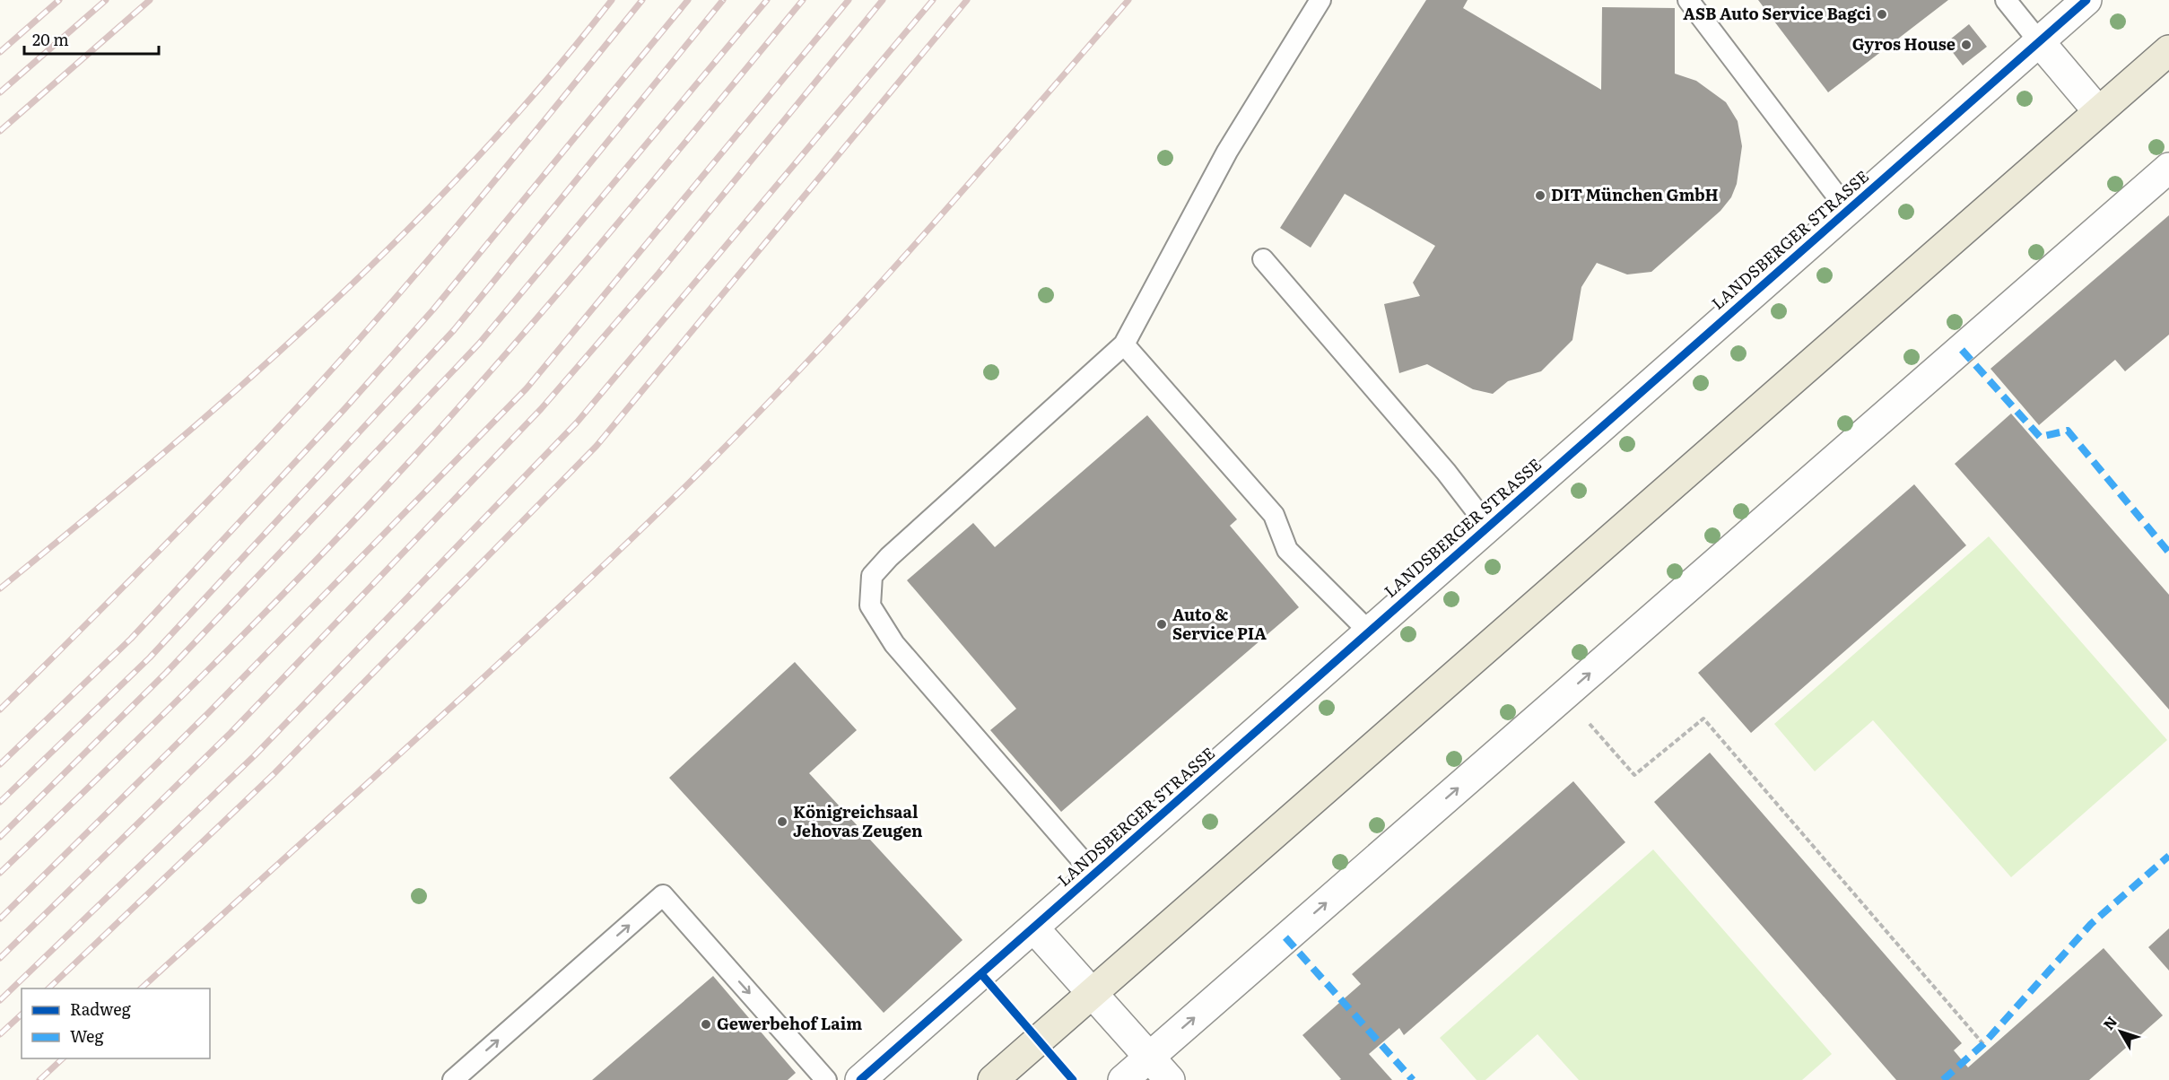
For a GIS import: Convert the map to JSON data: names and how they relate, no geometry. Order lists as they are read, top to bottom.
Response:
{
  "streets": {
    "street": ["LANDSBERGER STRASSE"]
  },
  "places": [
    "ASB Auto Service Bagci",
    "Gyros House",
    "DIT München GmbH",
    "Auto & Service PIA",
    "Königreichsaal Jehovas Zeugen",
    "Gewerbehof Laim"
  ],
  "legend": ["Radweg", "Weg"],
  "scale_bar": "20 m",
  "north": "top left"
}
